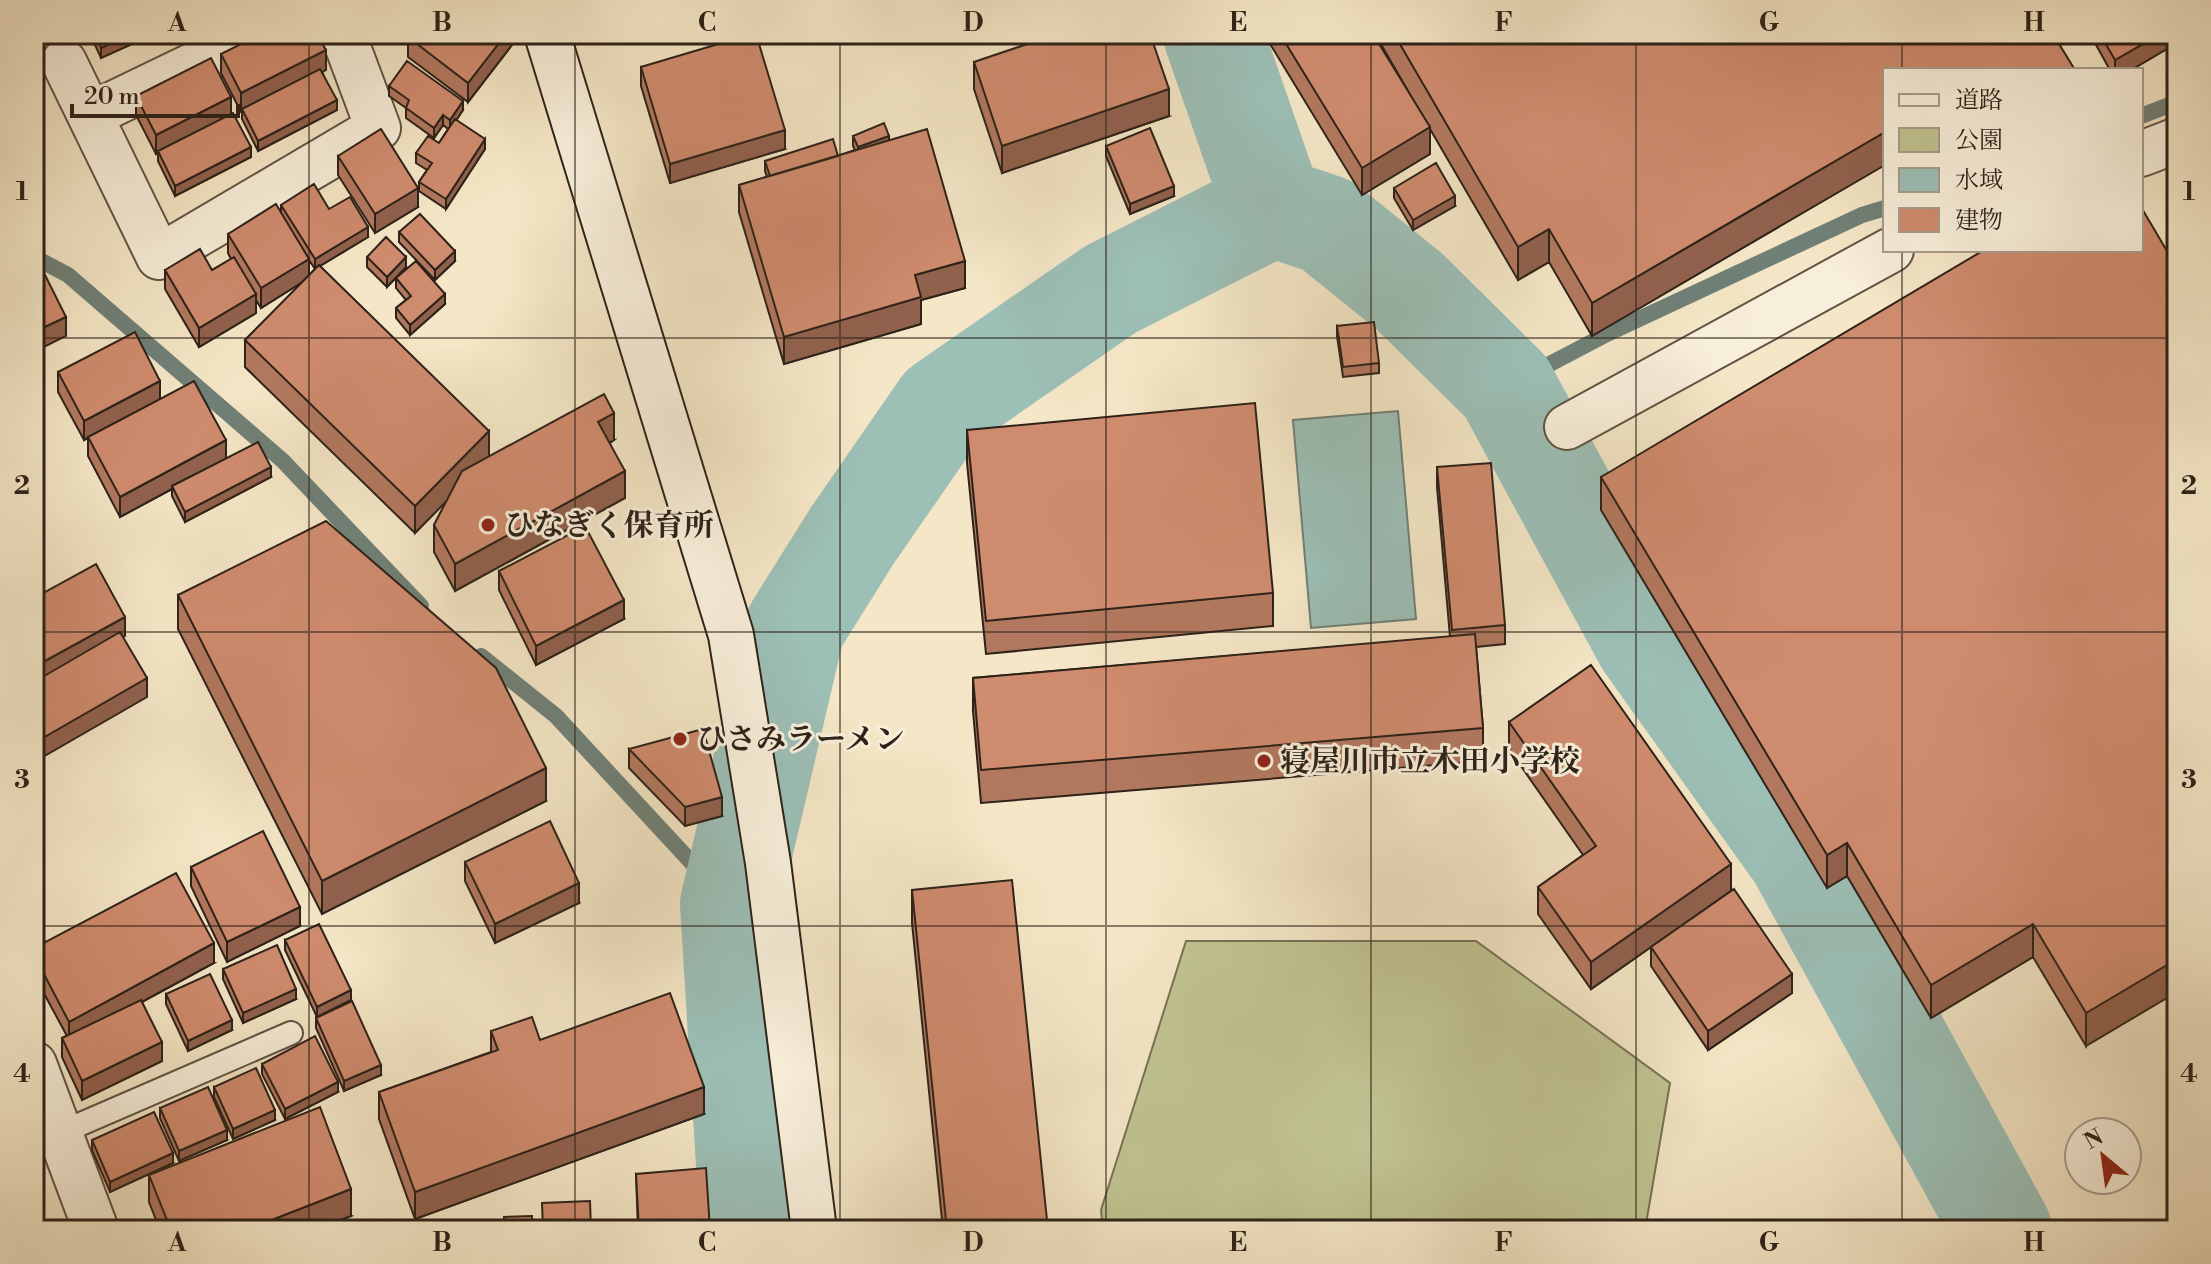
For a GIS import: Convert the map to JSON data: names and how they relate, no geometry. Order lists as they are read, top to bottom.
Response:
{
  "places": ["ひなぎく保育所", "ひさみラーメン", "寝屋川市立木田小学校"],
  "legend": [
    "道路",
    "公園",
    "水域",
    "建物"
  ],
  "scale_bar": "20 m",
  "north": "top left",
  "grid": {
    "columns": [
      "A",
      "B",
      "C",
      "D",
      "E",
      "F",
      "G",
      "H"
    ],
    "rows": [
      "1",
      "2",
      "3",
      "4"
    ]
  }
}
